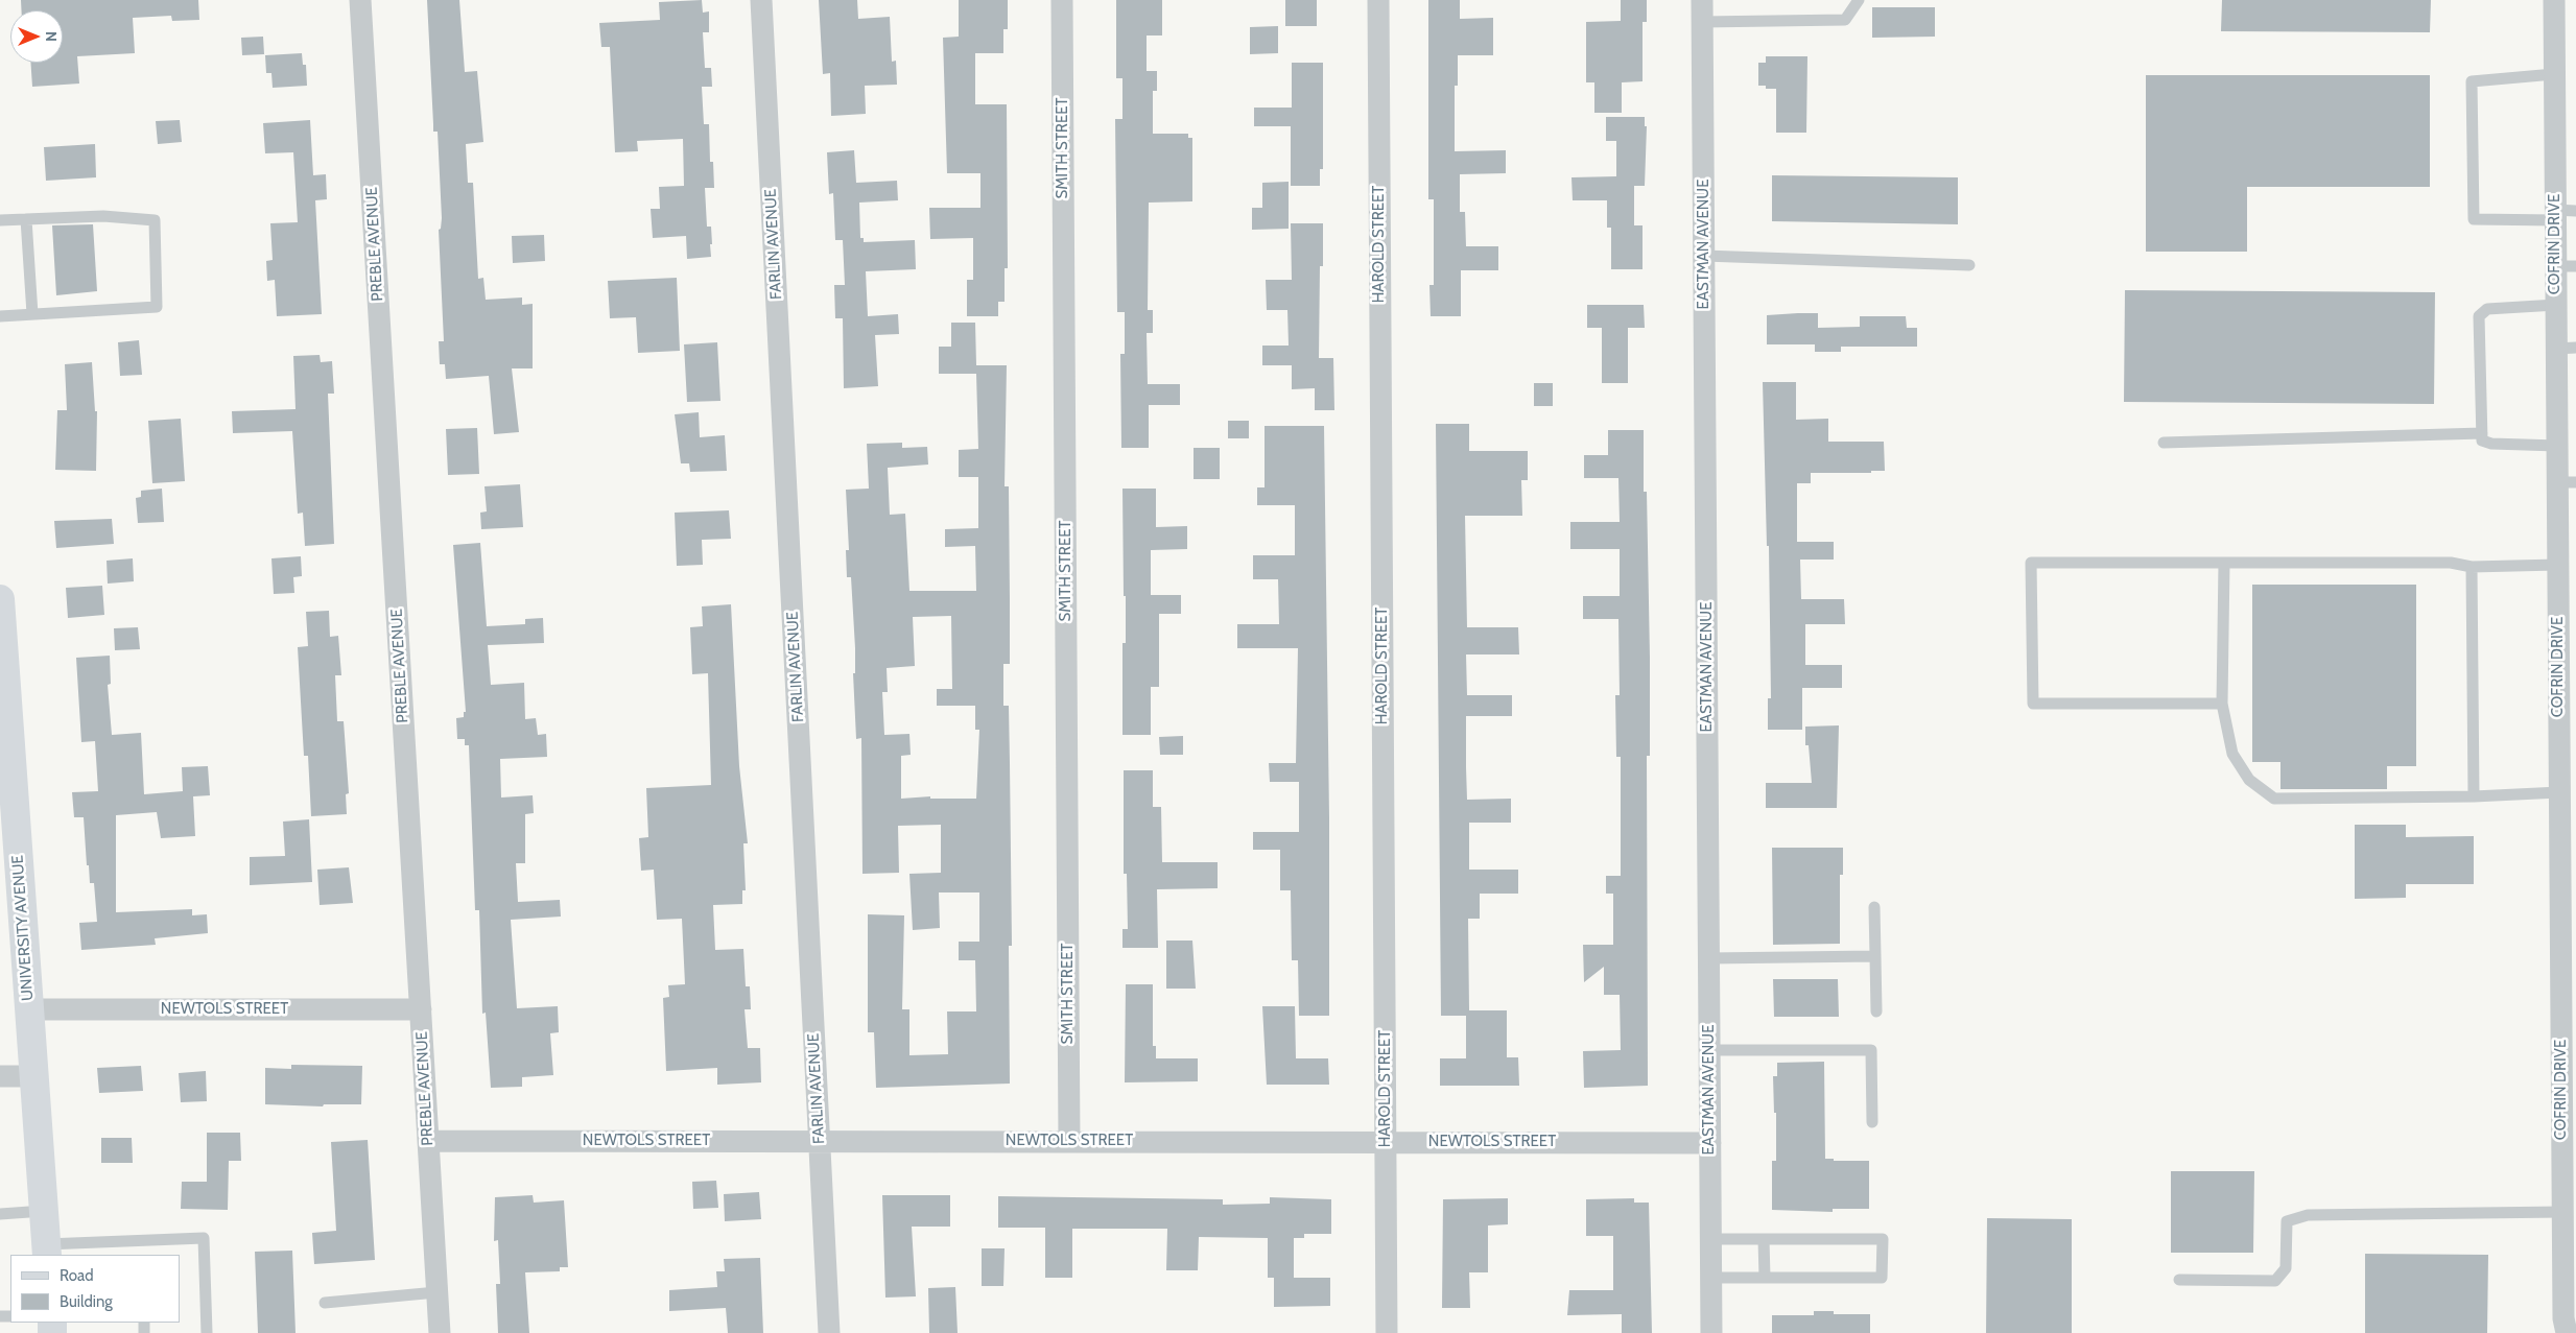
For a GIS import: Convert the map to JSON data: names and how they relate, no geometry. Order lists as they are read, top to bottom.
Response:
{
  "streets": {
    "main road": ["UNIVERSITY AVENUE"],
    "street": [
      "SMITH STREET",
      "PREBLE AVENUE",
      "FARLIN AVENUE",
      "HAROLD STREET",
      "EASTMAN AVENUE",
      "COFRIN DRIVE",
      "NEWTOLS STREET"
    ]
  },
  "crossings": [
    ["SMITH STREET", "NEWTOLS STREET"],
    ["PREBLE AVENUE", "NEWTOLS STREET"],
    ["FARLIN AVENUE", "NEWTOLS STREET"],
    ["HAROLD STREET", "NEWTOLS STREET"],
    ["EASTMAN AVENUE", "NEWTOLS STREET"],
    ["UNIVERSITY AVENUE", "NEWTOLS STREET"]
  ],
  "legend": ["Road", "Building"],
  "north": "right"
}
